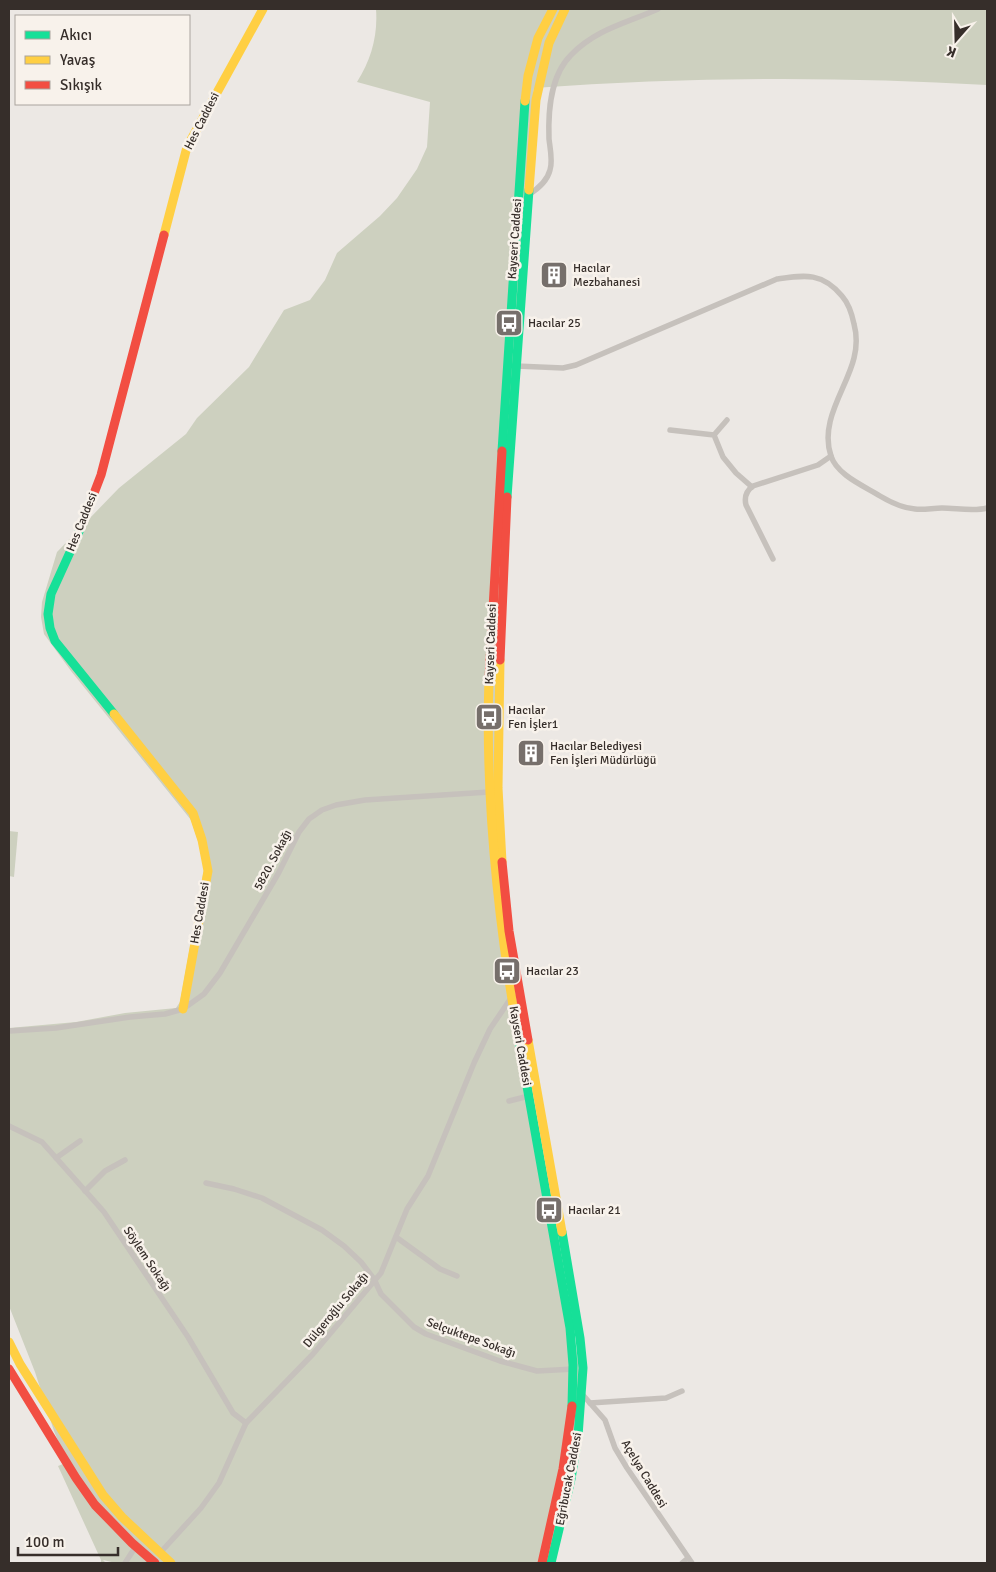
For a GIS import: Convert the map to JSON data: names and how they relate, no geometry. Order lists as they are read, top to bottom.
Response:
{
  "streets": {
    "main road": ["Hes Caddesi", "Kayseri Caddesi", "Eğribucak Caddesi"],
    "street": [
      "5820. Sokağı",
      "Söylem Sokağı",
      "Dülgeroğlu Sokağı",
      "Selçuktepe Sokağı",
      "Açelya Caddesi"
    ]
  },
  "crossings": [
    ["Hes Caddesi", "5820. Sokağı"],
    ["Kayseri Caddesi", "5820. Sokağı"],
    ["Kayseri Caddesi", "Dülgeroğlu Sokağı"],
    ["Kayseri Caddesi", "Selçuktepe Sokağı"],
    ["Kayseri Caddesi", "Açelya Caddesi"],
    ["Kayseri Caddesi", "Eğribucak Caddesi"],
    ["Söylem Sokağı", "Dülgeroğlu Sokağı"],
    ["Dülgeroğlu Sokağı", "Selçuktepe Sokağı"],
    ["Açelya Caddesi", "Eğribucak Caddesi"]
  ],
  "places": {
    "building": ["Hacılar Mezbahanesi", "Hacılar Belediyesi Fen İşleri Müdürlüğü"],
    "bus stop": [
      "Hacılar 25",
      "Hacılar Fen İşler1",
      "Hacılar 23",
      "Hacılar 21"
    ]
  },
  "legend": ["Akıcı", "Yavaş", "Sıkışık"],
  "scale_bar": "100 m",
  "north": "bottom"
}
